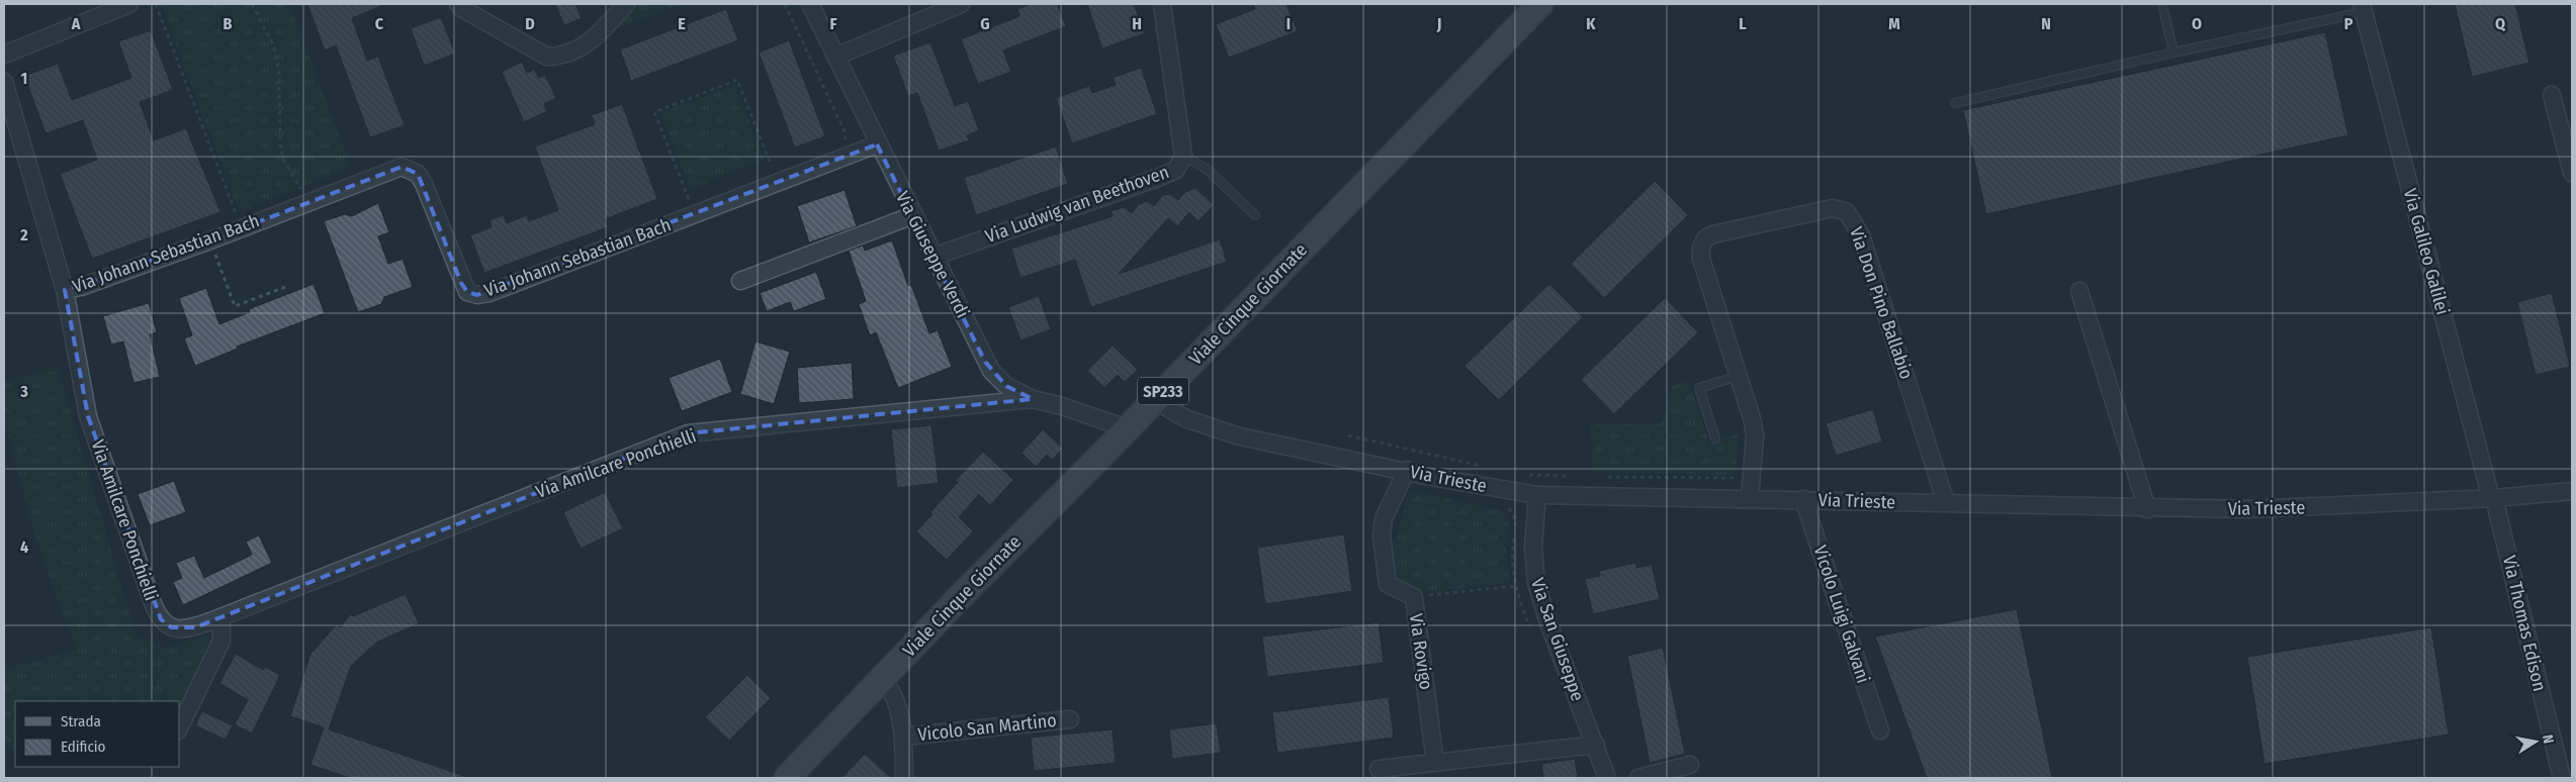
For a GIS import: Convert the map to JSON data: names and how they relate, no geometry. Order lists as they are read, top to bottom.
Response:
{
  "streets": {
    "main road": ["Viale Cinque Giornate", "SP233"],
    "street": [
      "Via Ludwig van Beethoven",
      "Via Galileo Galilei",
      "Via Johann Sebastian Bach",
      "Via Giuseppe Verdi",
      "Via Don Pino Ballabio",
      "Via Amilcare Ponchielli",
      "Via Trieste",
      "Vicolo Luigi Galvani",
      "Via Thomas Edison",
      "Via San Giuseppe",
      "Via Rovigo",
      "Vicolo San Martino"
    ]
  },
  "crossings": [
    ["Via Ludwig van Beethoven", "Via Giuseppe Verdi"],
    ["Via Galileo Galilei", "Via Trieste"],
    ["Via Galileo Galilei", "Via Thomas Edison"],
    ["Via Johann Sebastian Bach", "Via Giuseppe Verdi"],
    ["Via Johann Sebastian Bach", "Via Amilcare Ponchielli"],
    ["Via Giuseppe Verdi", "Viale Cinque Giornate"],
    ["Via Giuseppe Verdi", "Via Amilcare Ponchielli"],
    ["Via Don Pino Ballabio", "Via Trieste"],
    ["Viale Cinque Giornate", "Via Trieste"],
    ["Via Trieste", "Vicolo Luigi Galvani"],
    ["Via Trieste", "Via Thomas Edison"],
    ["Via Trieste", "Via San Giuseppe"],
    ["Via Trieste", "Via Rovigo"]
  ],
  "legend": ["Strada", "Edificio"],
  "north": "right",
  "grid": {
    "columns": [
      "A",
      "B",
      "C",
      "D",
      "E",
      "F",
      "G",
      "H",
      "I",
      "J",
      "K",
      "L",
      "M",
      "N",
      "O",
      "P",
      "Q"
    ],
    "rows": [
      "1",
      "2",
      "3",
      "4"
    ]
  }
}
